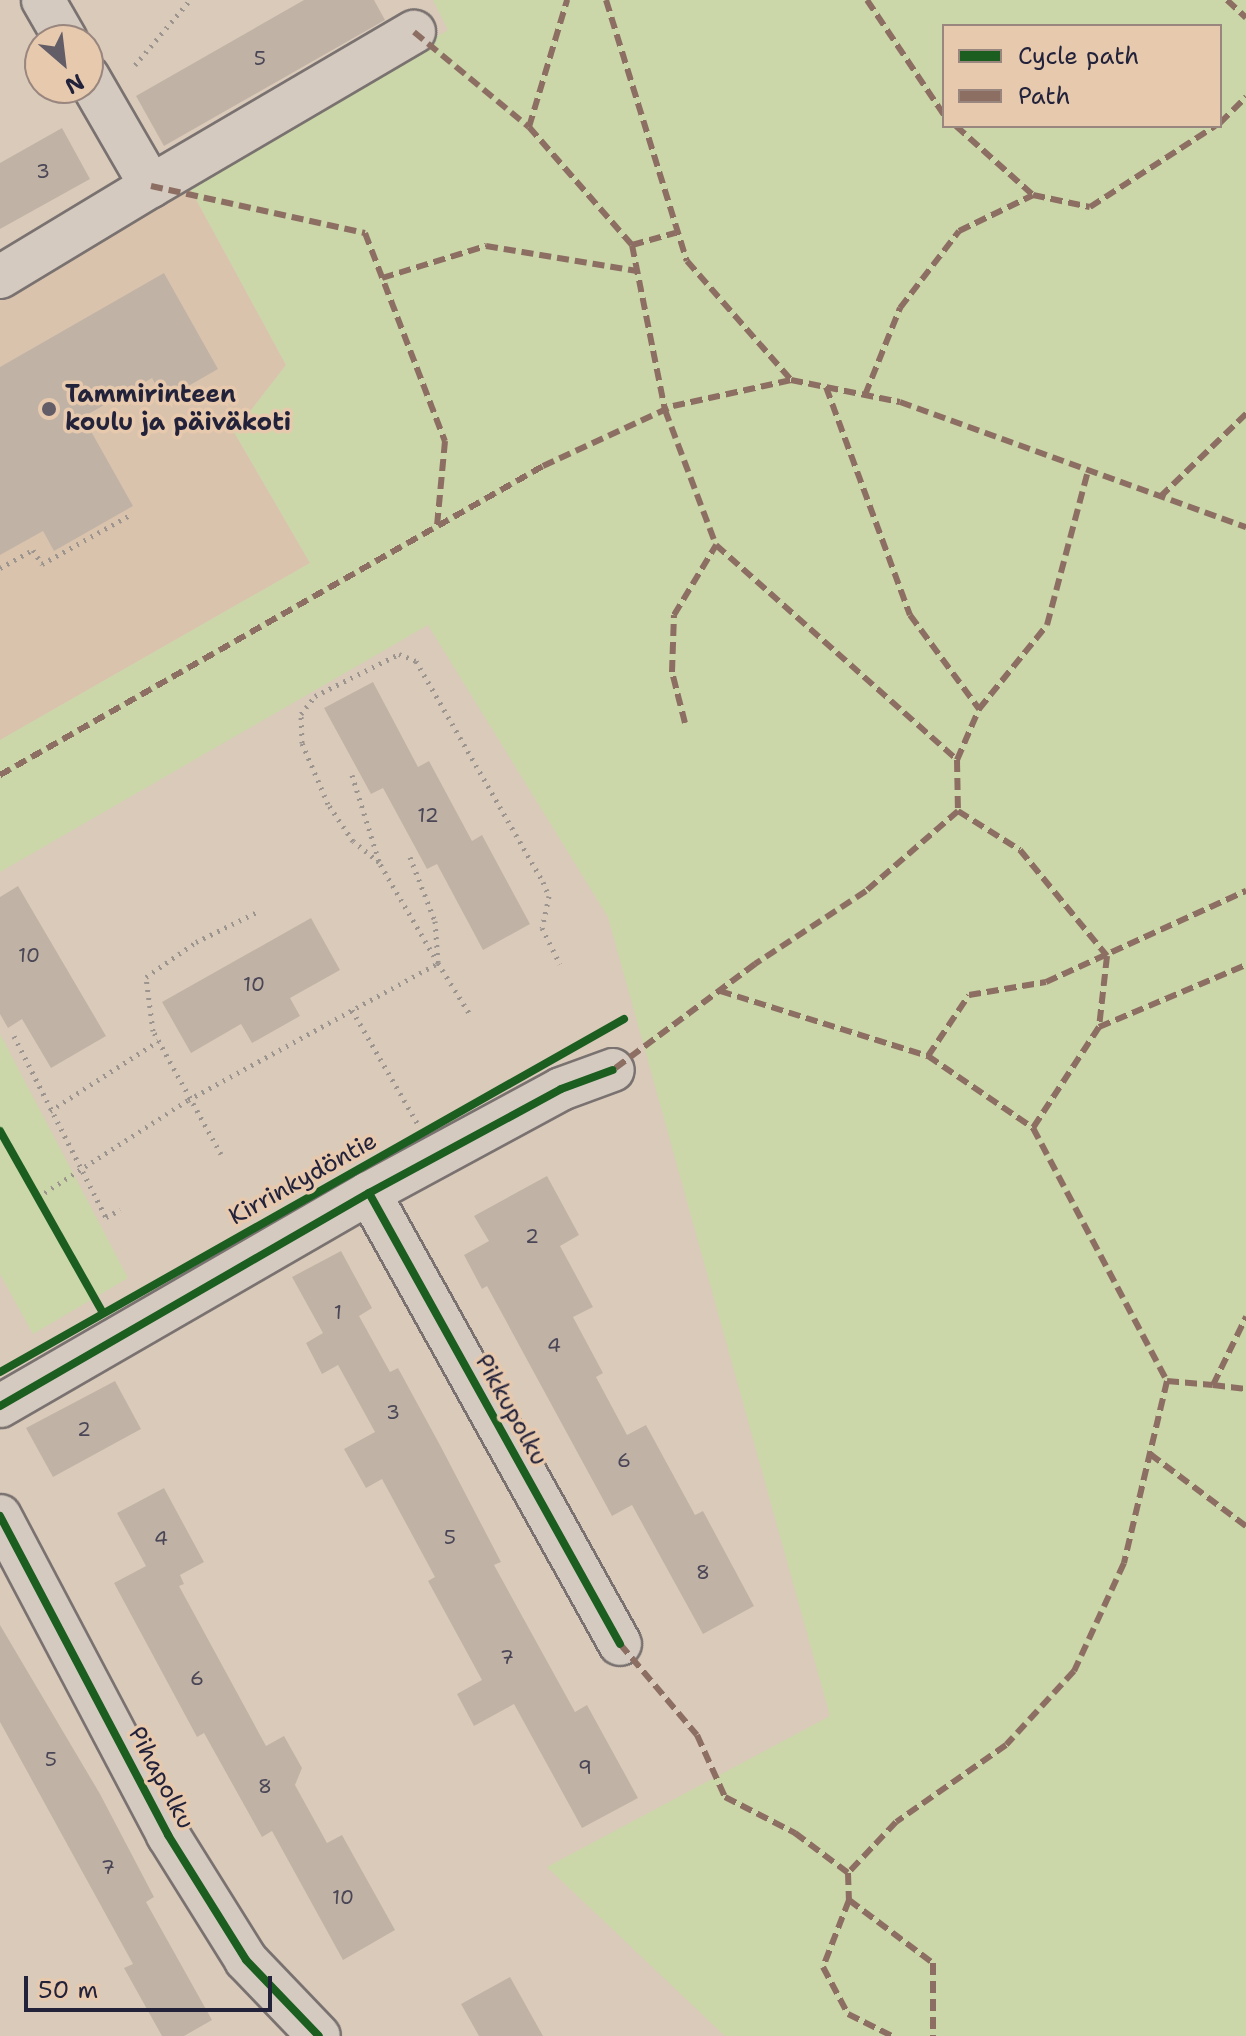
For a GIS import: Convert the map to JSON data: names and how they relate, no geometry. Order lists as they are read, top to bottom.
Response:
{
  "streets": {
    "street": ["Kirrinkydöntie", "Pikkupolku", "Pihapolku"]
  },
  "crossings": [
    ["Kirrinkydöntie", "Pikkupolku"]
  ],
  "places": ["Tammirinteen koulu ja päiväkoti"],
  "house_numbers": [
    "5",
    "3",
    "12",
    "10",
    "10",
    "2",
    "1",
    "4",
    "3",
    "2",
    "6",
    "5",
    "4",
    "8",
    "7",
    "6",
    "5",
    "9",
    "8",
    "7",
    "10"
  ],
  "legend": ["Cycle path", "Path"],
  "scale_bar": "50 m",
  "north": "bottom right"
}
